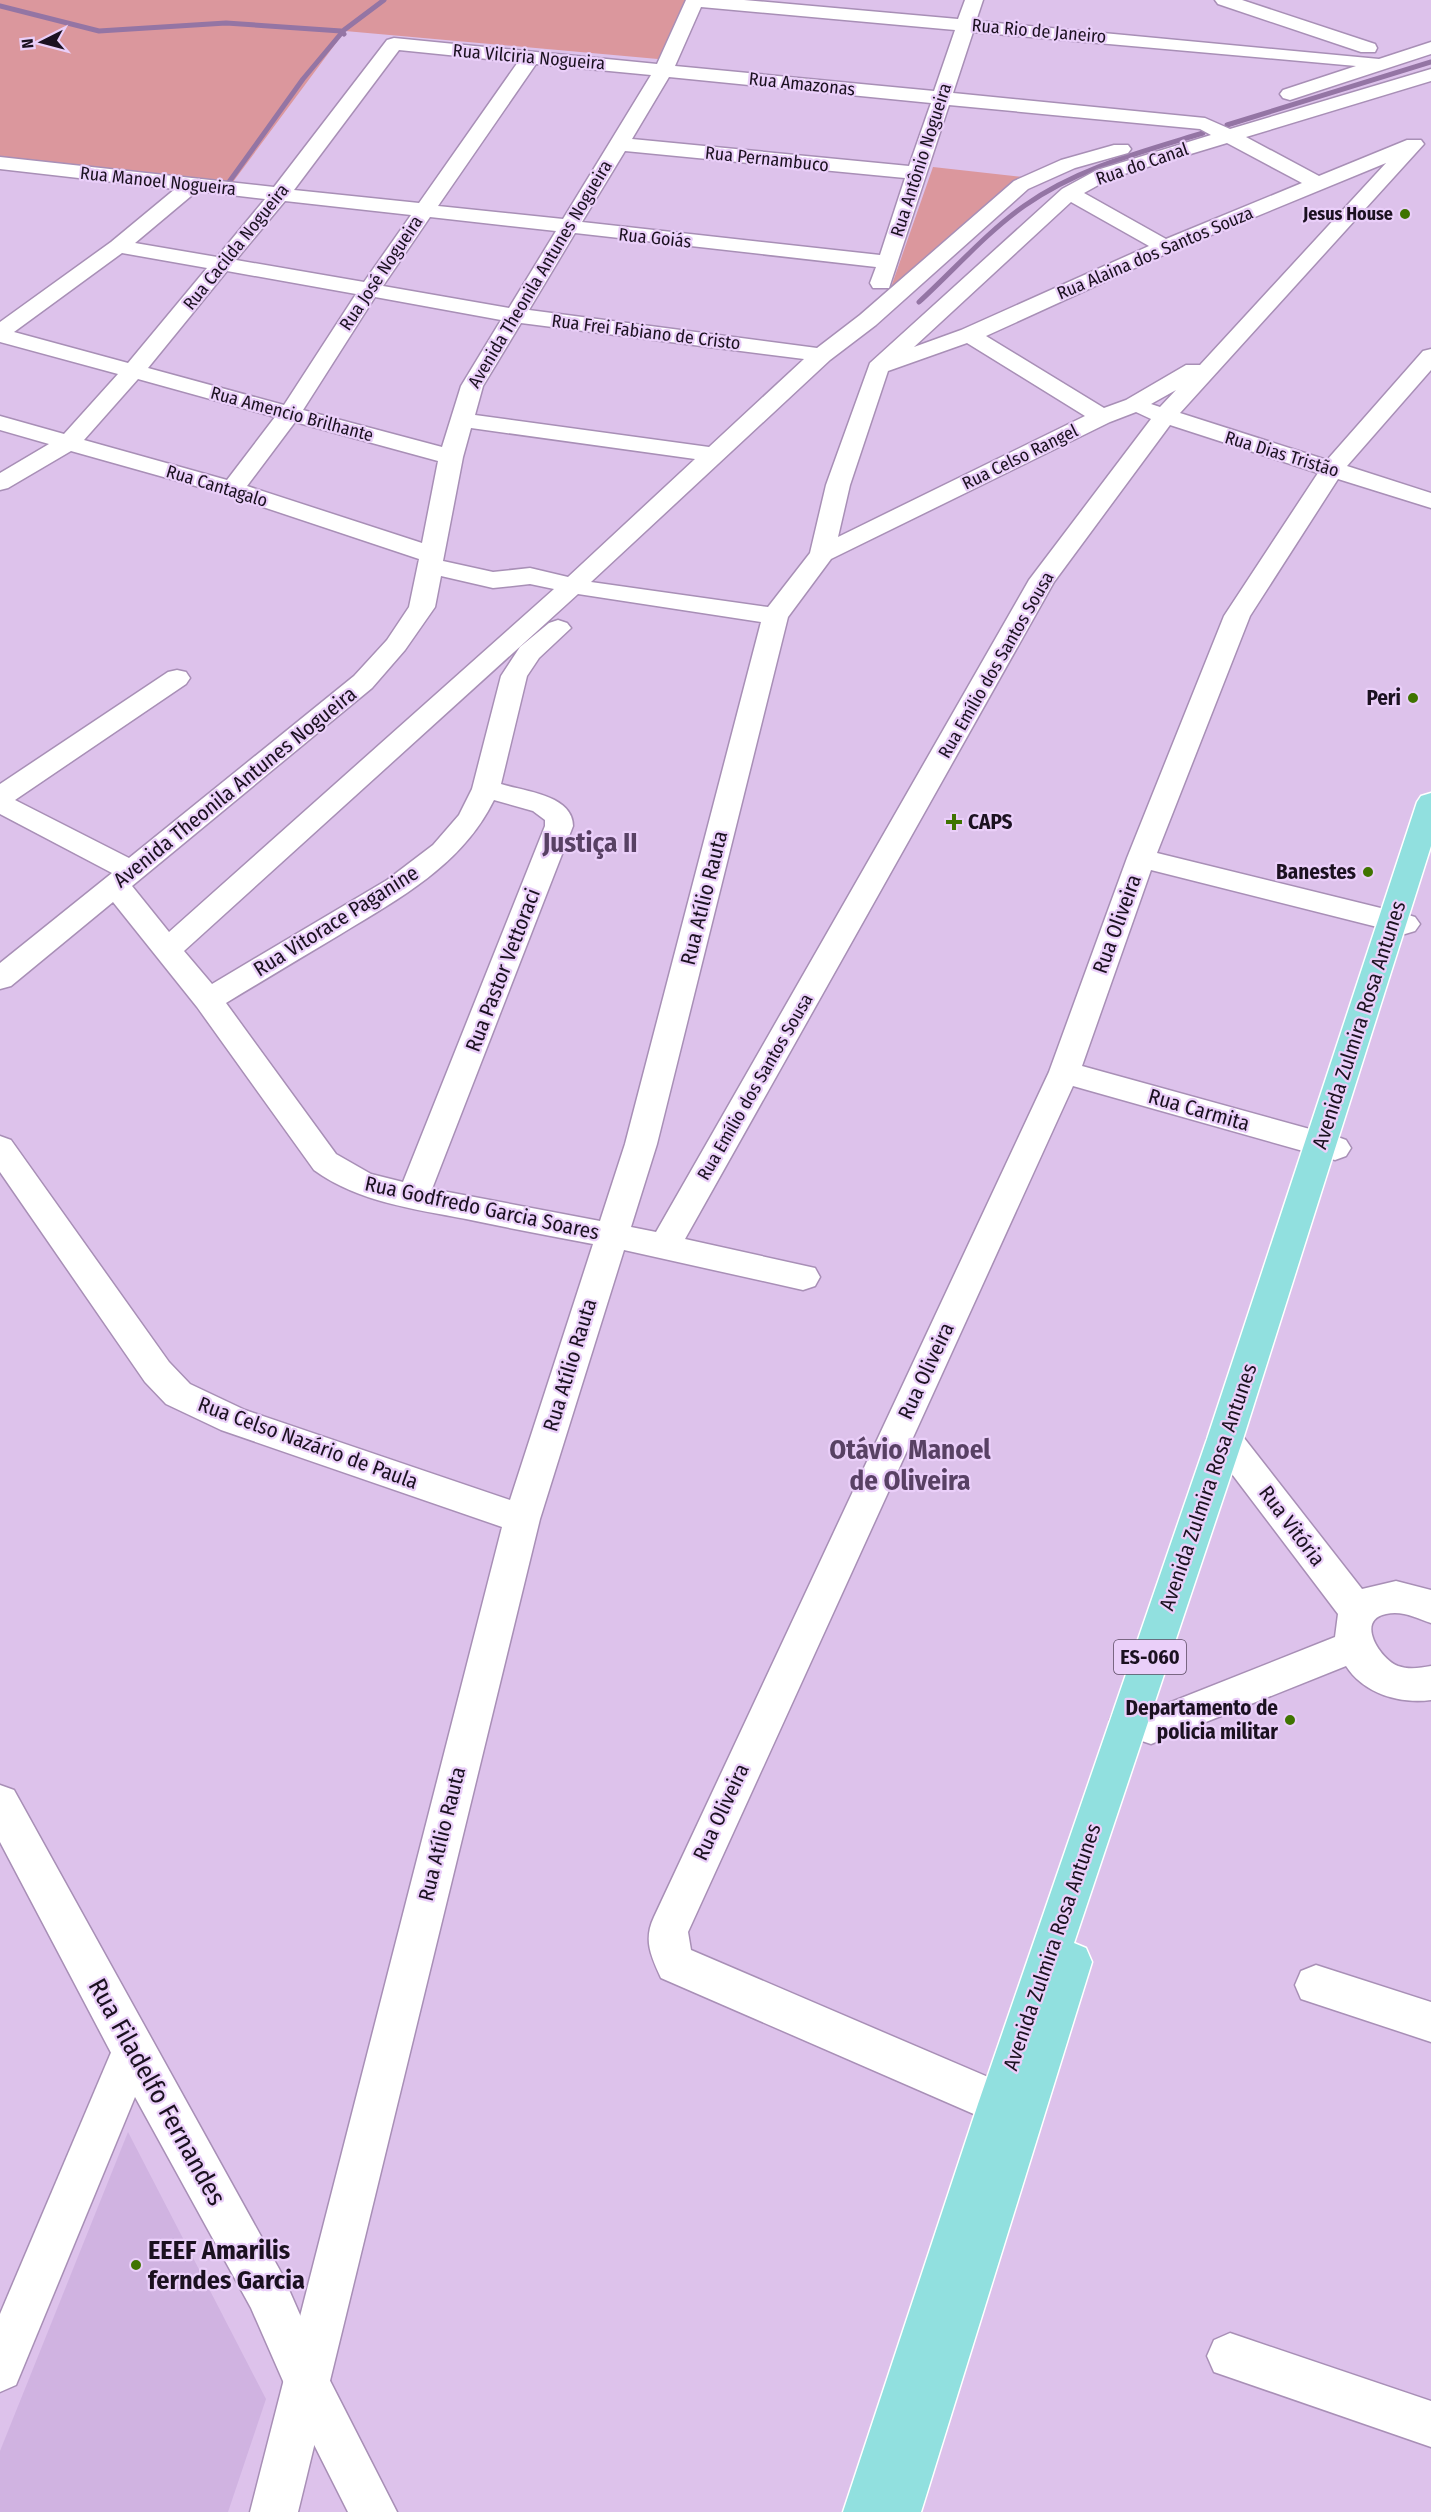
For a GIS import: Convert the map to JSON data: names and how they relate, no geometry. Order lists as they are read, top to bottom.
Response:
{
  "streets": {
    "main road": ["Avenida Zulmira Rosa Antunes", "ES-060"],
    "street": [
      "Rua Rio de Janeiro",
      "Rua Vilciria Nogueira",
      "Rua Amazonas",
      "Rua Pernambuco",
      "Rua Antônio Nogueira",
      "Rua do Canal",
      "Rua Manoel Nogueira",
      "Rua Goiás",
      "Rua Cacilda Nogueira",
      "Rua Alaina dos Santos Souza",
      "Rua José Nogueira",
      "Avenida Theonila Antunes Nogueira",
      "Rua Frei Fabiano de Cristo",
      "Rua Amencio Brilhante",
      "Rua Dias Tristão",
      "Rua Celso Rangel",
      "Rua Cantagalo",
      "Rua Emílio dos Santos Sousa",
      "Rua Atílio Rauta",
      "Rua Vitorace Paganine",
      "Rua Oliveira",
      "Rua Pastor Vettoraci",
      "Rua Carmita",
      "Rua Godfredo Garcia Soares",
      "Rua Celso Nazário de Paula",
      "Rua Vitória",
      "Rua Filadelfo Fernandes"
    ]
  },
  "crossings": [
    ["Rua Rio de Janeiro", "Rua Antônio Nogueira"],
    ["Rua Rio de Janeiro", "Rua do Canal"],
    ["Rua Rio de Janeiro", "Avenida Theonila Antunes Nogueira"],
    ["Rua Vilciria Nogueira", "Rua Amazonas"],
    ["Rua Vilciria Nogueira", "Rua Cacilda Nogueira"],
    ["Rua Vilciria Nogueira", "Rua José Nogueira"],
    ["Rua Vilciria Nogueira", "Avenida Theonila Antunes Nogueira"],
    ["Rua Amazonas", "Rua Antônio Nogueira"],
    ["Rua Amazonas", "Rua do Canal"],
    ["Rua Amazonas", "Avenida Theonila Antunes Nogueira"],
    ["Rua Pernambuco", "Rua Antônio Nogueira"],
    ["Rua Pernambuco", "Avenida Theonila Antunes Nogueira"],
    ["Rua Antônio Nogueira", "Rua do Canal"],
    ["Rua Antônio Nogueira", "Rua Goiás"],
    ["Rua do Canal", "Rua Alaina dos Santos Souza"],
    ["Rua do Canal", "Rua Frei Fabiano de Cristo"],
    ["Rua do Canal", "Rua Atílio Rauta"],
    ["Rua Manoel Nogueira", "Rua Goiás"],
    ["Rua Manoel Nogueira", "Rua Cacilda Nogueira"],
    ["Rua Manoel Nogueira", "Rua José Nogueira"],
    ["Rua Goiás", "Rua José Nogueira"],
    ["Rua Goiás", "Avenida Theonila Antunes Nogueira"],
    ["Rua Cacilda Nogueira", "Rua Frei Fabiano de Cristo"],
    ["Rua Cacilda Nogueira", "Rua Amencio Brilhante"],
    ["Rua Cacilda Nogueira", "Rua Cantagalo"],
    ["Rua Alaina dos Santos Souza", "Rua Frei Fabiano de Cristo"],
    ["Rua Alaina dos Santos Souza", "Rua Emílio dos Santos Sousa"],
    ["Rua Alaina dos Santos Souza", "Rua Atílio Rauta"],
    ["Rua José Nogueira", "Rua Frei Fabiano de Cristo"],
    ["Rua José Nogueira", "Rua Amencio Brilhante"],
    ["Rua José Nogueira", "Rua Cantagalo"],
    ["Avenida Theonila Antunes Nogueira", "Rua Frei Fabiano de Cristo"],
    ["Avenida Theonila Antunes Nogueira", "Rua Amencio Brilhante"],
    ["Avenida Theonila Antunes Nogueira", "Rua Cantagalo"],
    ["Avenida Theonila Antunes Nogueira", "Rua Godfredo Garcia Soares"],
    ["Rua Frei Fabiano de Cristo", "Rua Atílio Rauta"],
    ["Rua Dias Tristão", "Rua Celso Rangel"],
    ["Rua Dias Tristão", "Rua Emílio dos Santos Sousa"],
    ["Rua Dias Tristão", "Rua Oliveira"],
    ["Rua Celso Rangel", "Rua Emílio dos Santos Sousa"],
    ["Rua Celso Rangel", "Rua Atílio Rauta"],
    ["Rua Emílio dos Santos Sousa", "Rua Godfredo Garcia Soares"],
    ["Rua Atílio Rauta", "Rua Godfredo Garcia Soares"],
    ["Rua Atílio Rauta", "Rua Celso Nazário de Paula"],
    ["Rua Atílio Rauta", "Rua Filadelfo Fernandes"],
    ["Rua Vitorace Paganine", "Rua Pastor Vettoraci"],
    ["Rua Vitorace Paganine", "Rua Godfredo Garcia Soares"],
    ["Rua Oliveira", "Avenida Zulmira Rosa Antunes"],
    ["Rua Oliveira", "Rua Carmita"],
    ["Rua Pastor Vettoraci", "Rua Godfredo Garcia Soares"],
    ["Avenida Zulmira Rosa Antunes", "Rua Carmita"],
    ["Avenida Zulmira Rosa Antunes", "Rua Vitória"]
  ],
  "districts": ["Justiça II", "Otávio Manoel de Oliveira"],
  "places": {
    "other": [
      "Jesus House",
      "Peri",
      "Banestes",
      "Departamento de policia militar",
      "EEEF Amarilis ferndes Garcia"
    ],
    "health": ["CAPS"]
  },
  "north": "left"
}
